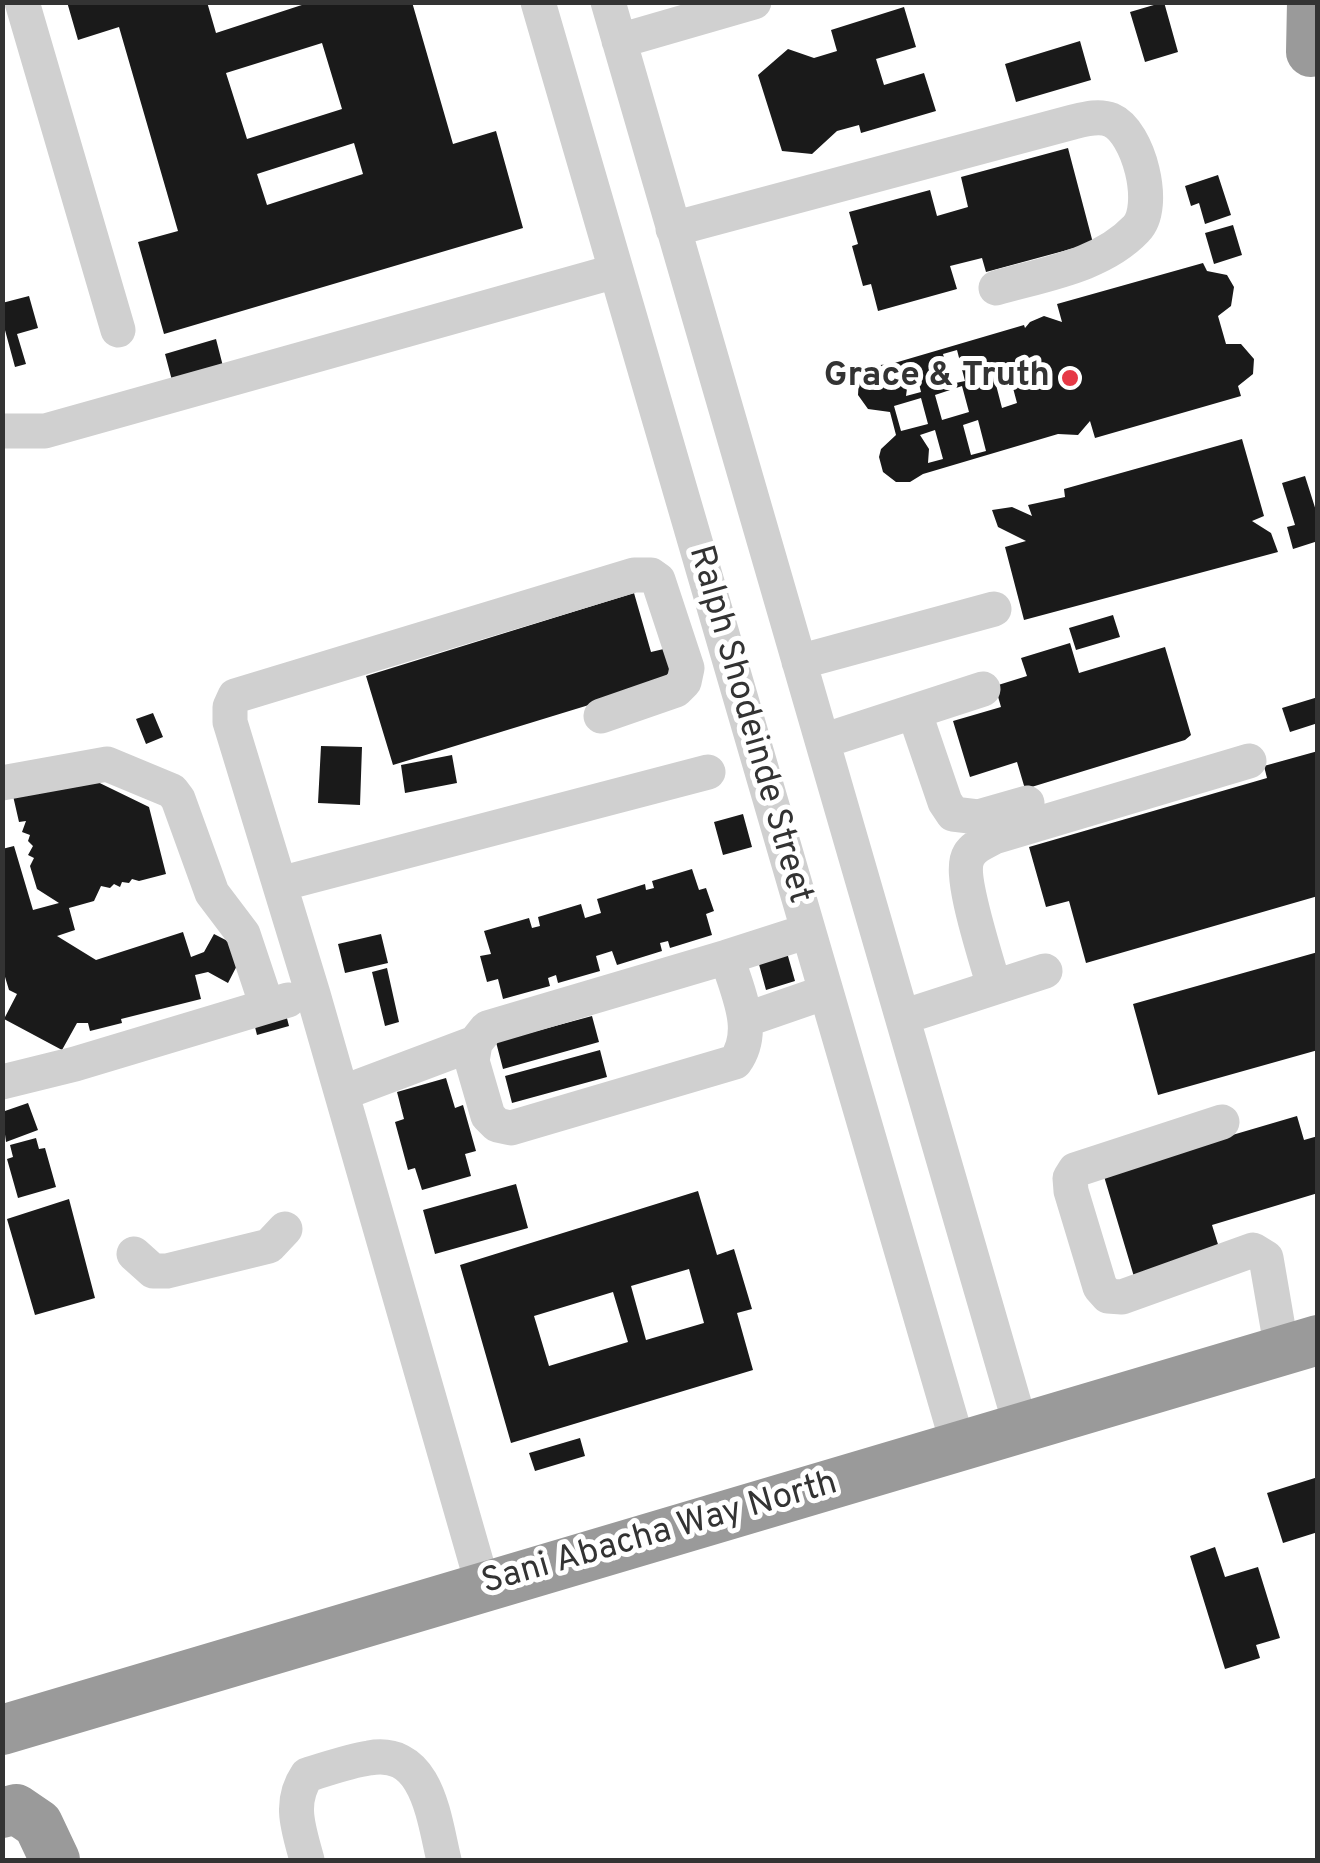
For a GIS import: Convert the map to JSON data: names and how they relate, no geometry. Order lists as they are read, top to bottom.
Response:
{
  "streets": {
    "highway": ["Sani Abacha Way North"],
    "street": ["Ralph Shodeinde Street"]
  },
  "crossings": [
    ["Ralph Shodeinde Street", "Sani Abacha Way North"]
  ],
  "places": ["Grace & Truth"]
}
